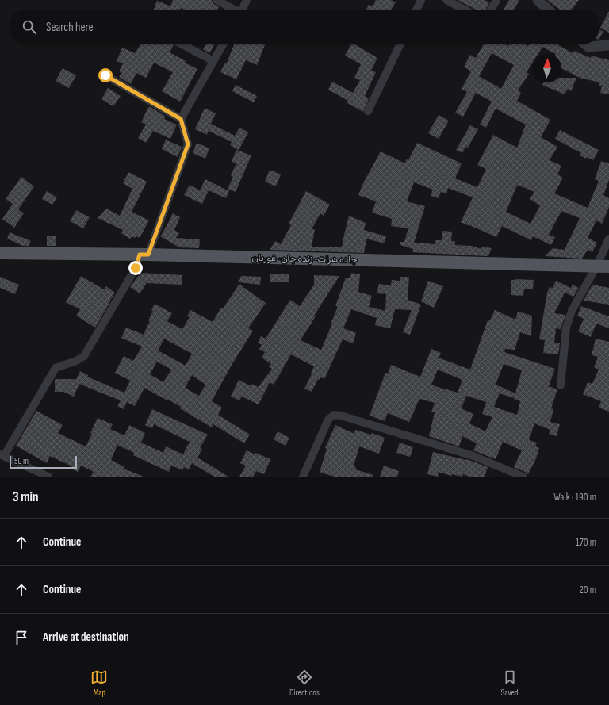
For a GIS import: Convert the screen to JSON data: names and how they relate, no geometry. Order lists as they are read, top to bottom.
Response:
{
  "streets": {
    "main road": ["جاده هرات- زنده جان- غوریان"]
  },
  "scale_bar": "50 m",
  "north": "top",
  "page": {
    "search": "Search here",
    "scale": "50 m",
    "heading": ["3 min", "Walk · 190 m"],
    "list": [
      ["Continue", "170 m"],
      ["Continue", "20 m"],
      "Arrive at destination"
    ],
    "nav": ["Map", "Directions", "Saved"]
  }
}
